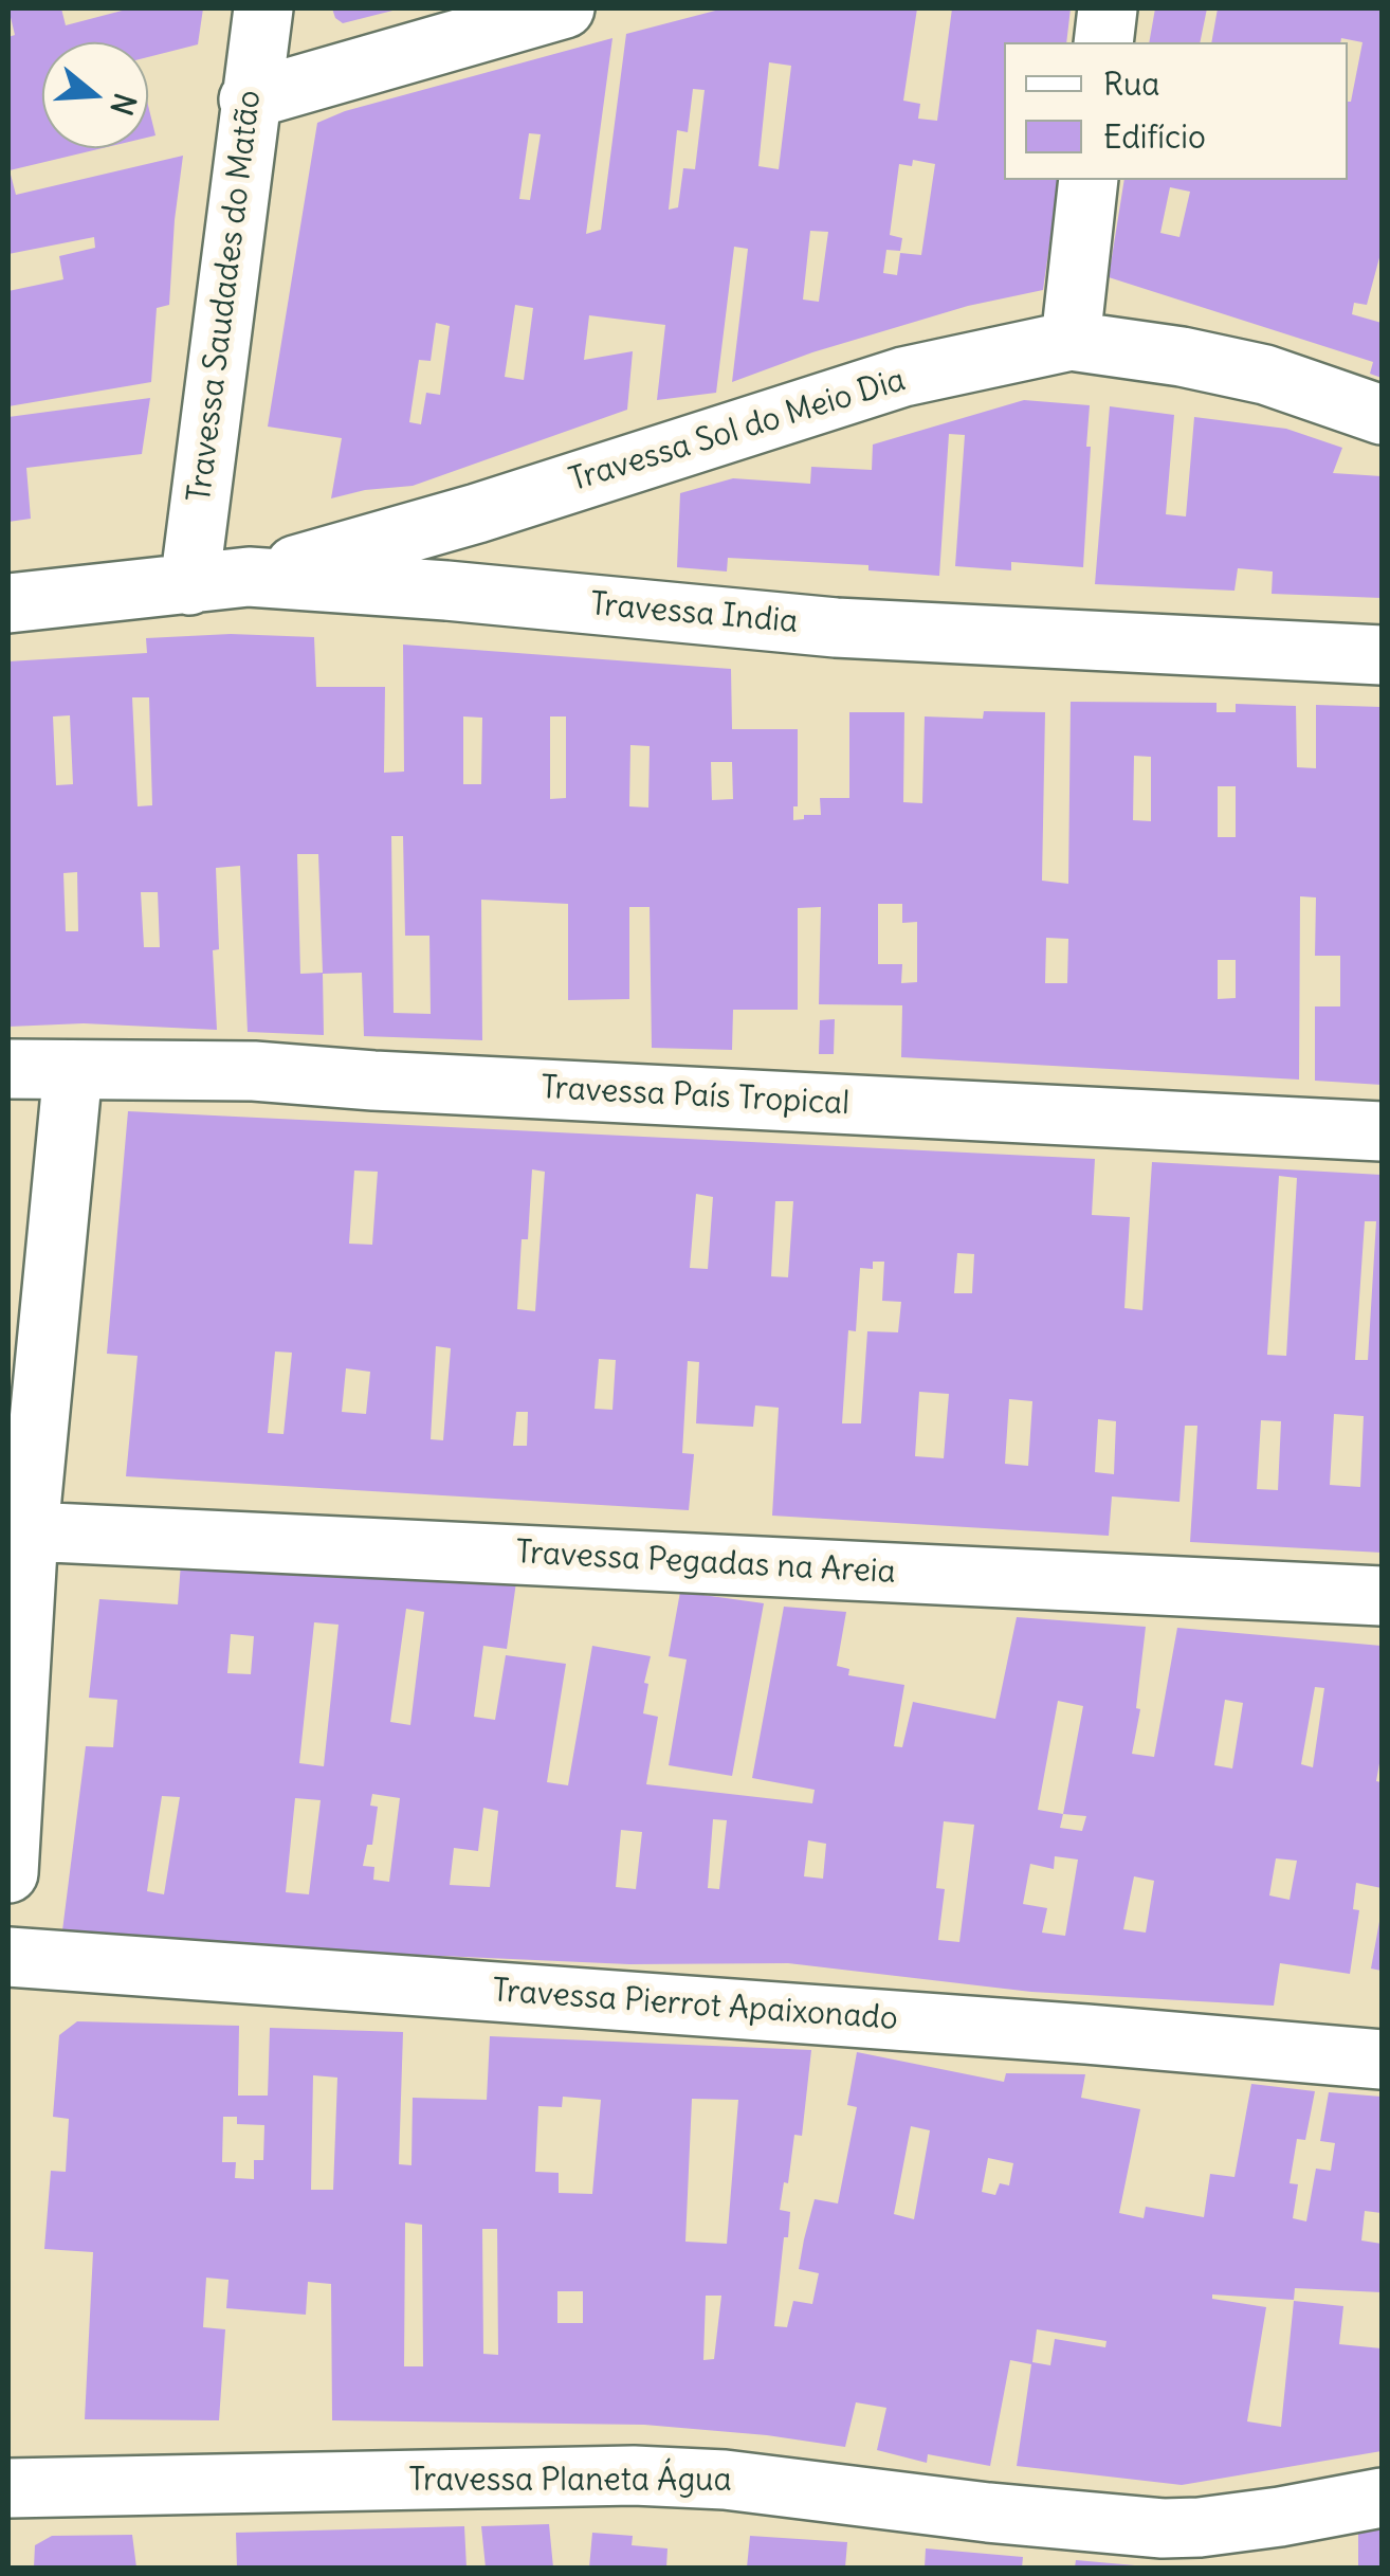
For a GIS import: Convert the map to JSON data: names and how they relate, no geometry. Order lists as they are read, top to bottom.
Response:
{
  "streets": {
    "street": [
      "Travessa Saudades do Matão",
      "Travessa Sol do Meio Dia",
      "Travessa India",
      "Travessa País Tropical",
      "Travessa Pegadas na Areia",
      "Travessa Pierrot Apaixonado",
      "Travessa Planeta Água"
    ]
  },
  "crossings": [
    ["Travessa Saudades do Matão", "Travessa India"],
    ["Travessa Sol do Meio Dia", "Travessa India"]
  ],
  "legend": ["Rua", "Edifício"],
  "north": "right"
}
